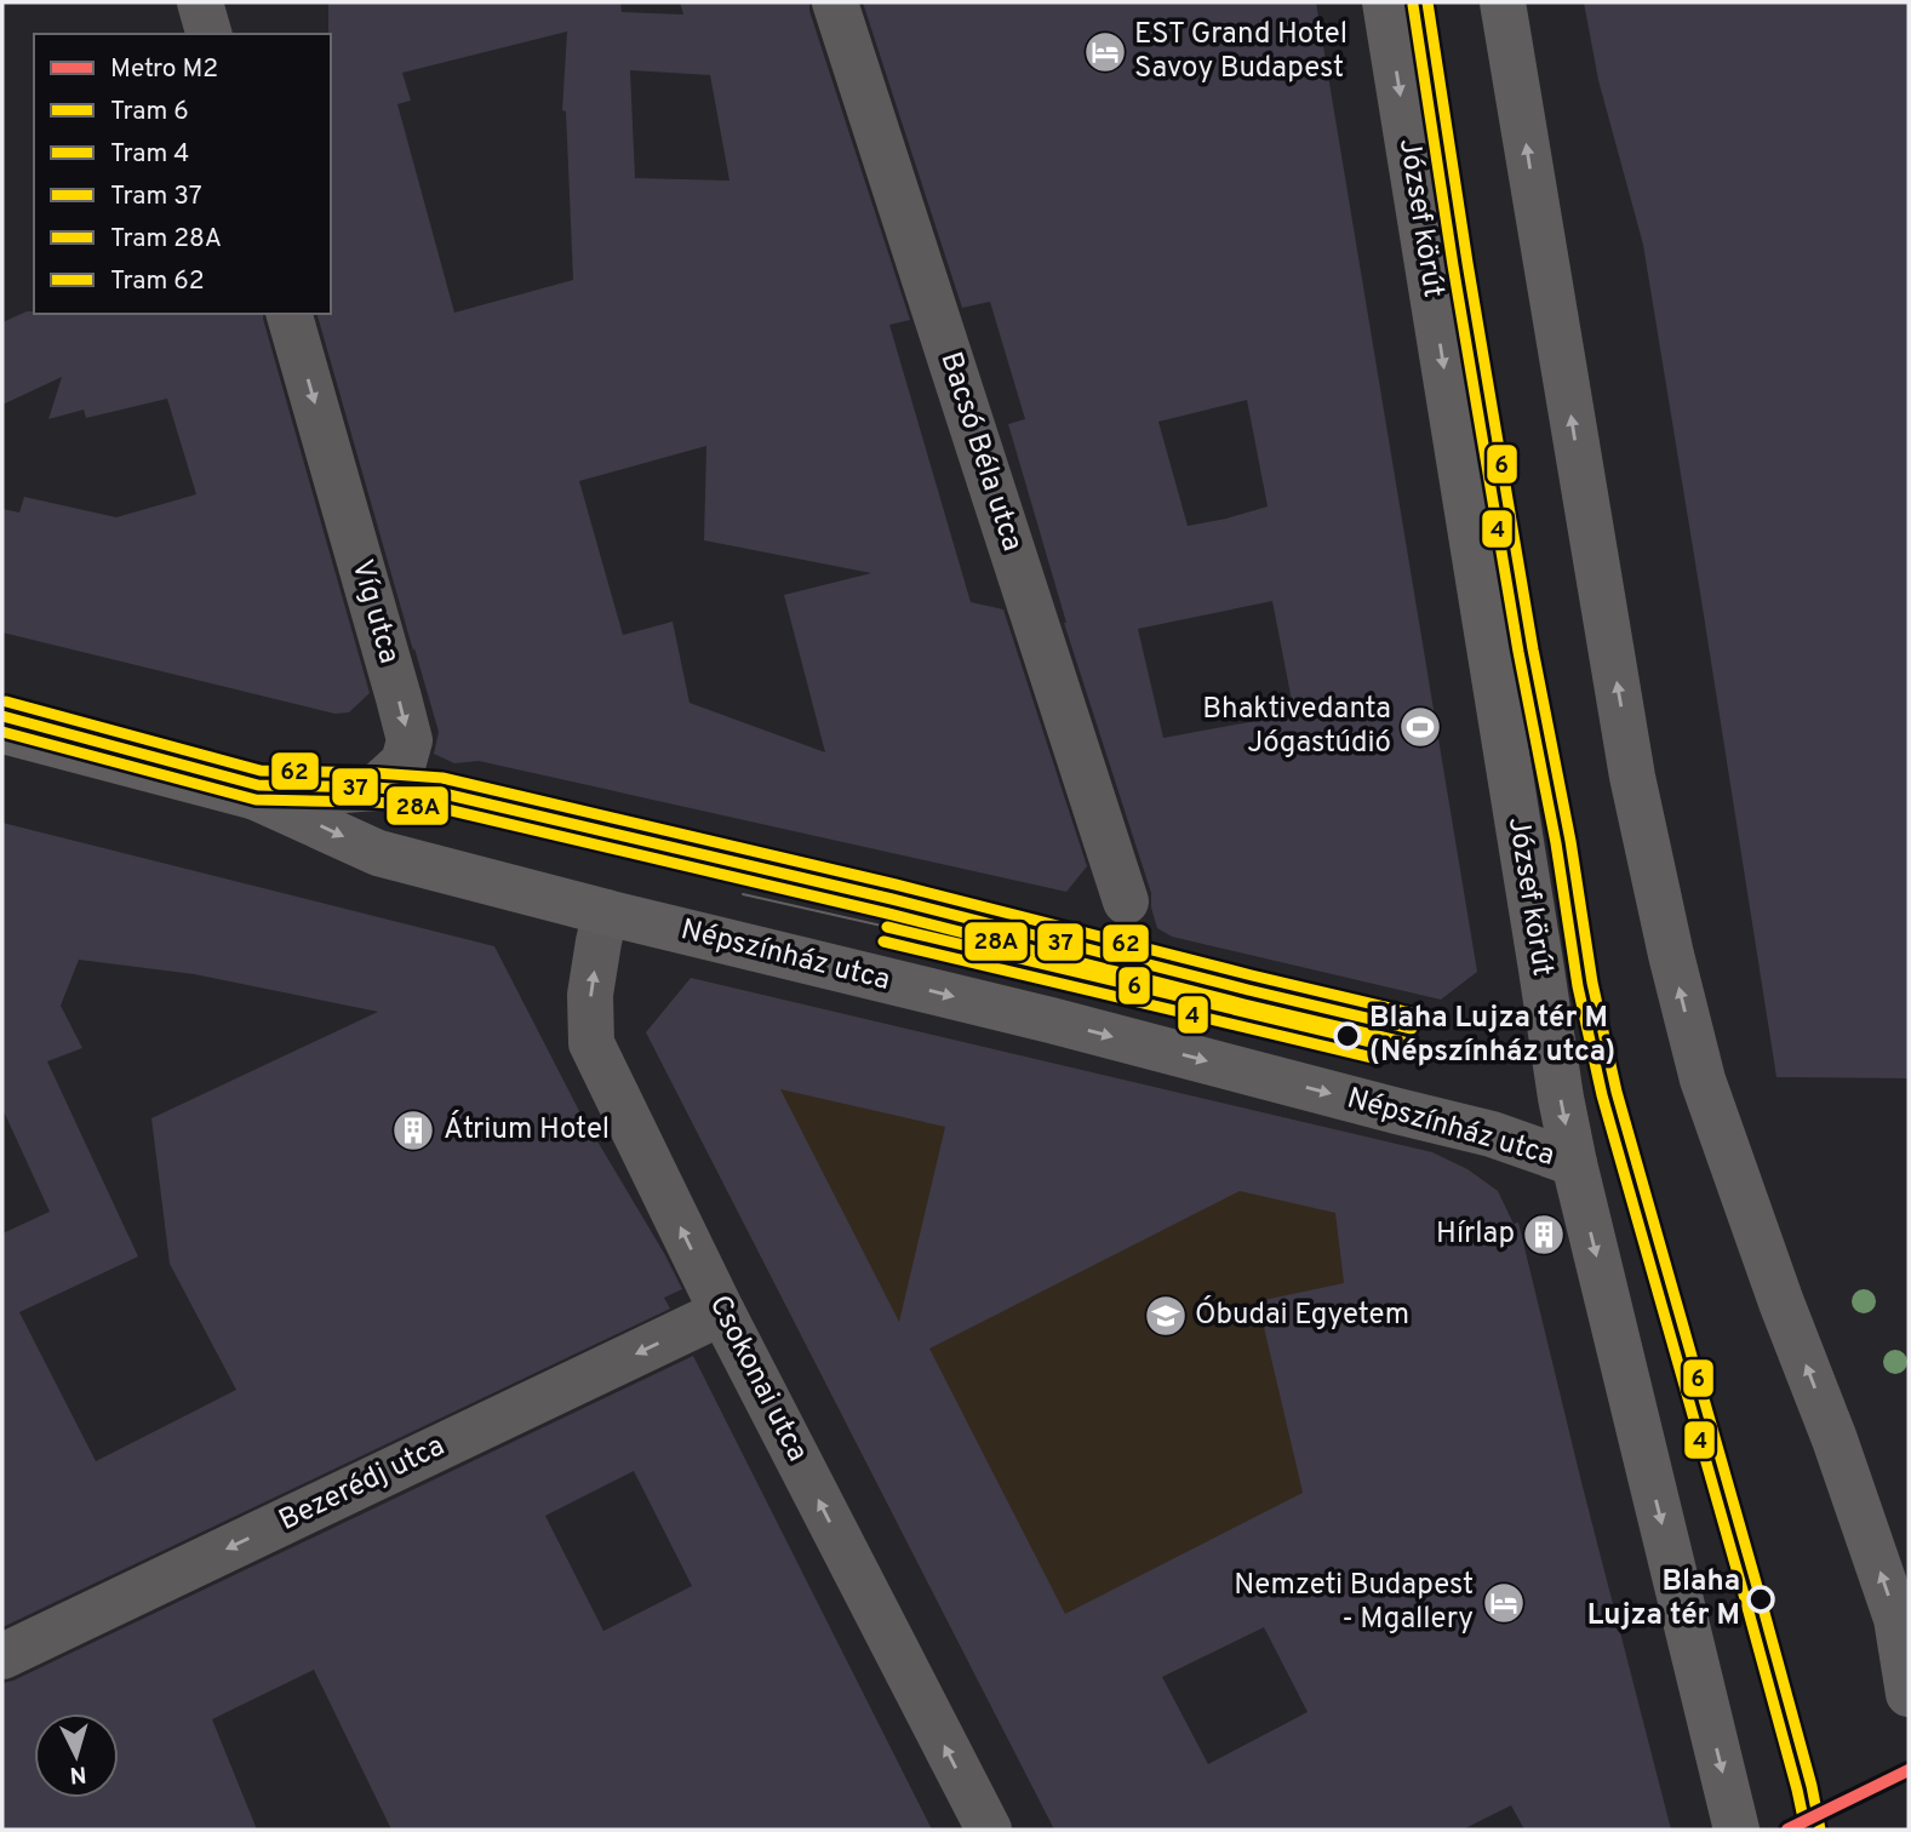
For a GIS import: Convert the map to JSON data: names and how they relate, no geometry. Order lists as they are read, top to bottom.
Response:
{
  "streets": {
    "main road": ["József körút", "Népszínház utca"],
    "street": [
      "Bacsó Béla utca",
      "Víg utca",
      "Csokonai utca",
      "Bezerédj utca"
    ]
  },
  "crossings": [
    ["József körút", "Népszínház utca"],
    ["Víg utca", "Népszínház utca"],
    ["Népszínház utca", "Csokonai utca"],
    ["Csokonai utca", "Bezerédj utca"]
  ],
  "one_way": ["Népszínház utca", "Csokonai utca", "Bezerédj utca"],
  "places": {
    "hotel": ["EST Grand Hotel Savoy Budapest", "Nemzeti Budapest - Mgallery"],
    "sports": ["Bhaktivedanta Jógastúdió"],
    "other": ["Blaha Lujza tér M (Népszínház utca)", "Blaha Lujza tér M"],
    "building": ["Átrium Hotel", "Hírlap"],
    "school or university": ["Óbudai Egyetem"]
  },
  "lines": [
    "tram line 6",
    "tram line 4",
    "tram line 62",
    "tram line 37",
    "tram line 28A",
    "metro line M2"
  ],
  "legend": [
    "Metro M2",
    "Tram 6",
    "Tram 4",
    "Tram 37",
    "Tram 28A",
    "Tram 62"
  ],
  "north": "bottom"
}
